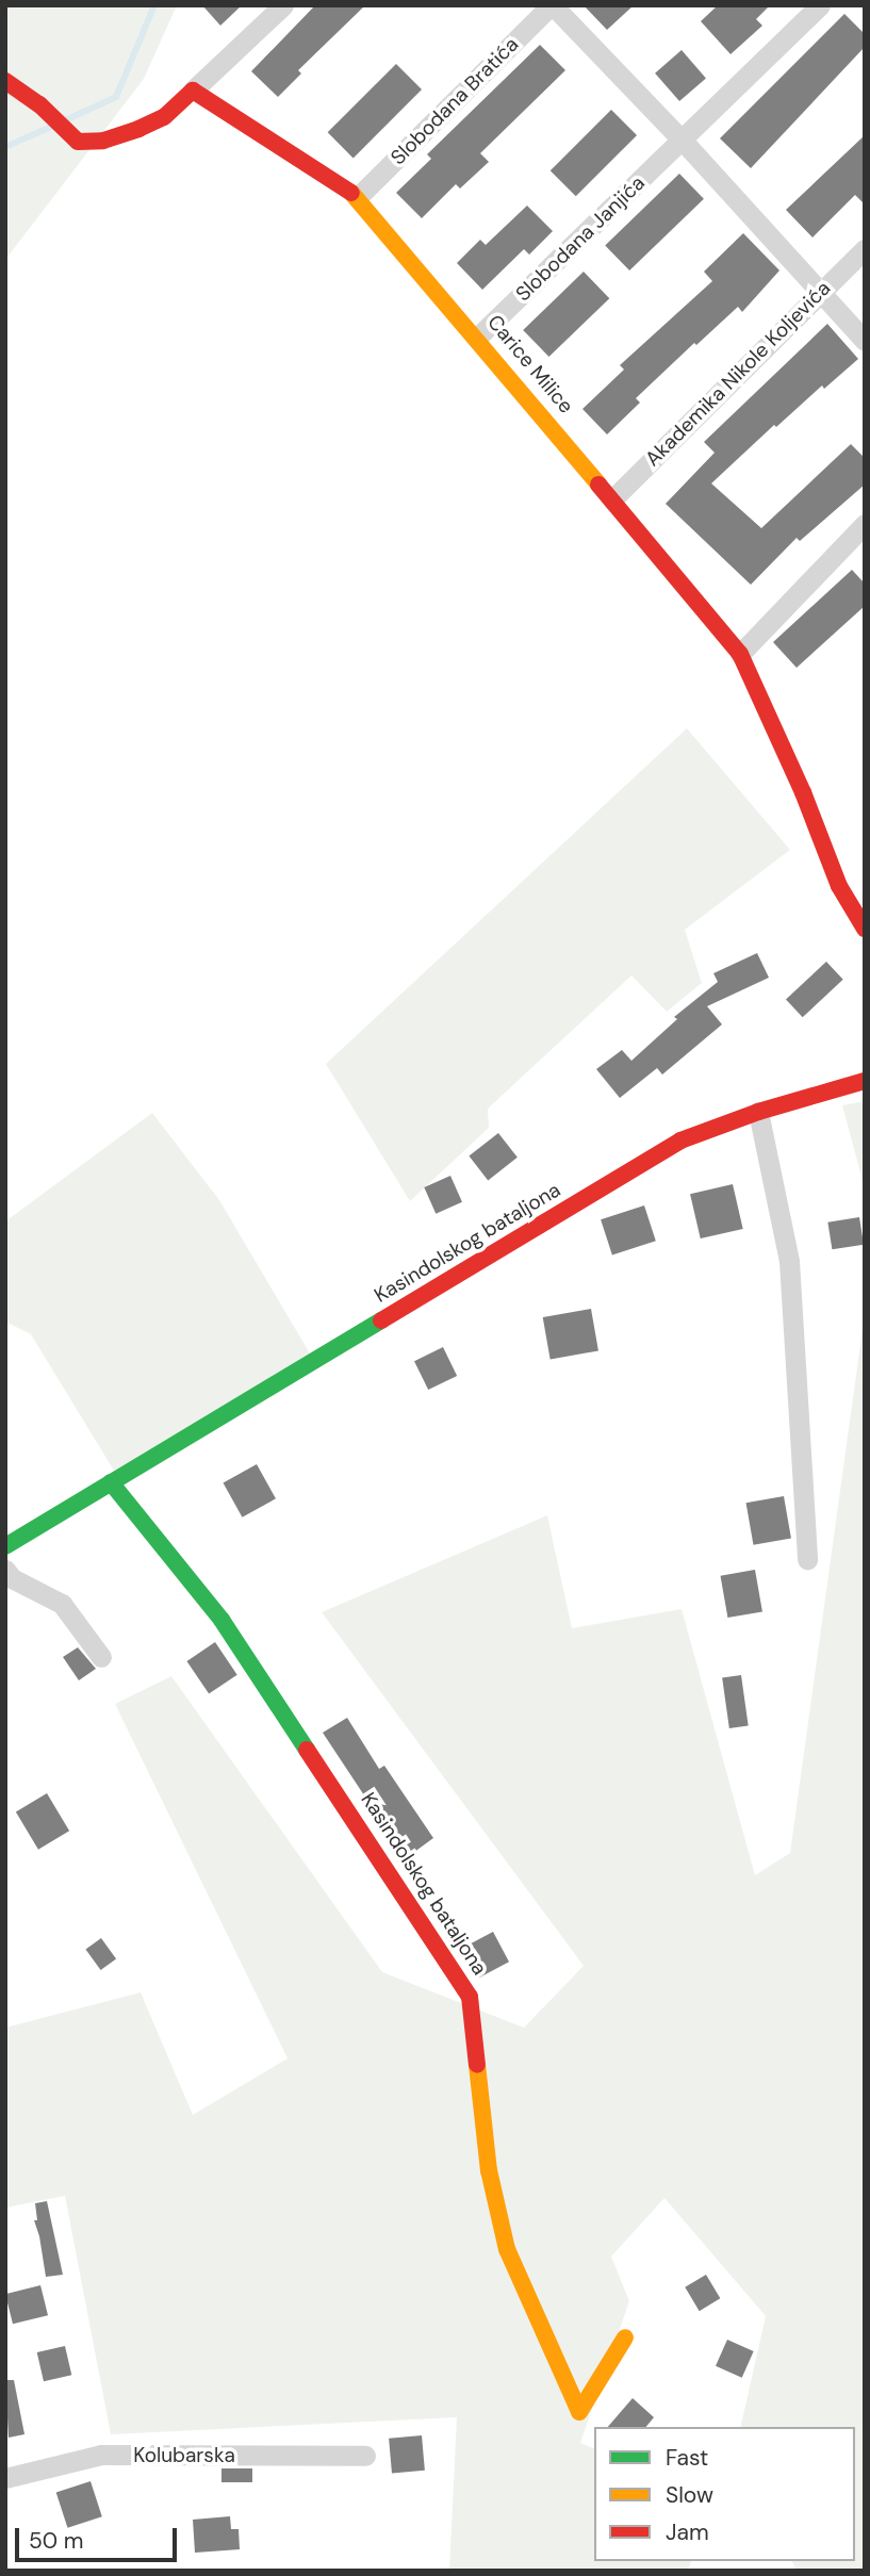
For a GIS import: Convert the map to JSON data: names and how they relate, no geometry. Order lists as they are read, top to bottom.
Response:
{
  "streets": {
    "street": [
      "Slobodana Bratića",
      "Slobodana Janjića",
      "Carice Milice",
      "Akademika Nikole Koljevića",
      "Kasindolskog bataljona",
      "Kolubarska"
    ]
  },
  "crossings": [
    ["Slobodana Bratića", "Carice Milice"],
    ["Slobodana Janjića", "Carice Milice"],
    ["Carice Milice", "Akademika Nikole Koljevića"]
  ],
  "legend": ["Fast", "Slow", "Jam"],
  "scale_bar": "50 m"
}
